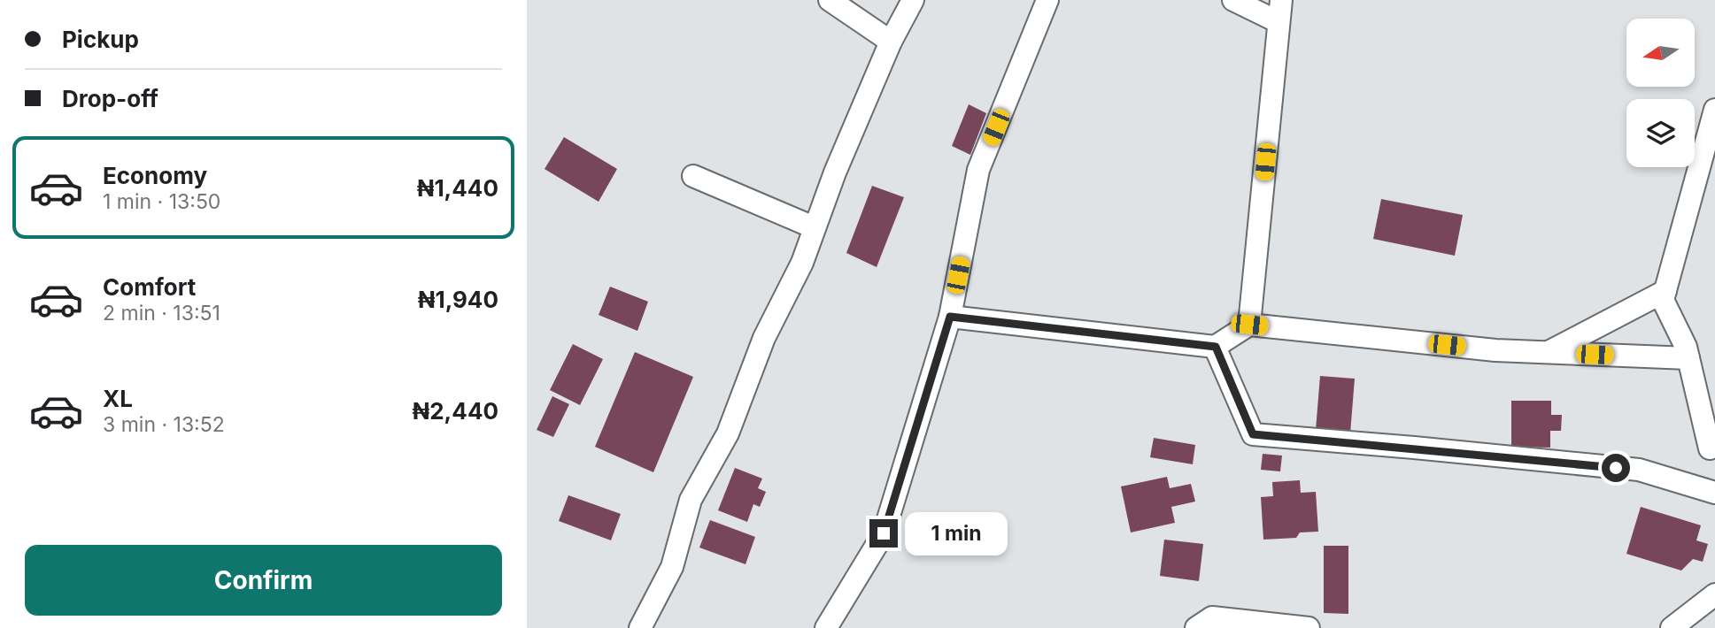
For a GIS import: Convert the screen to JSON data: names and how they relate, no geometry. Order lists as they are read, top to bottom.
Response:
{
  "north": "left",
  "page": {
    "banner": ["Pickup", "Drop-off"],
    "list": [
      {
        "name": "Economy",
        "note": "1 min · 13:50",
        "value": "₦1,440"
      },
      {
        "name": "Comfort",
        "note": "2 min · 13:51",
        "value": "₦1,940"
      },
      {
        "name": "XL",
        "note": "3 min · 13:52",
        "value": "₦2,440"
      }
    ],
    "bubble": "1 min",
    "buttons": "Confirm"
  }
}
